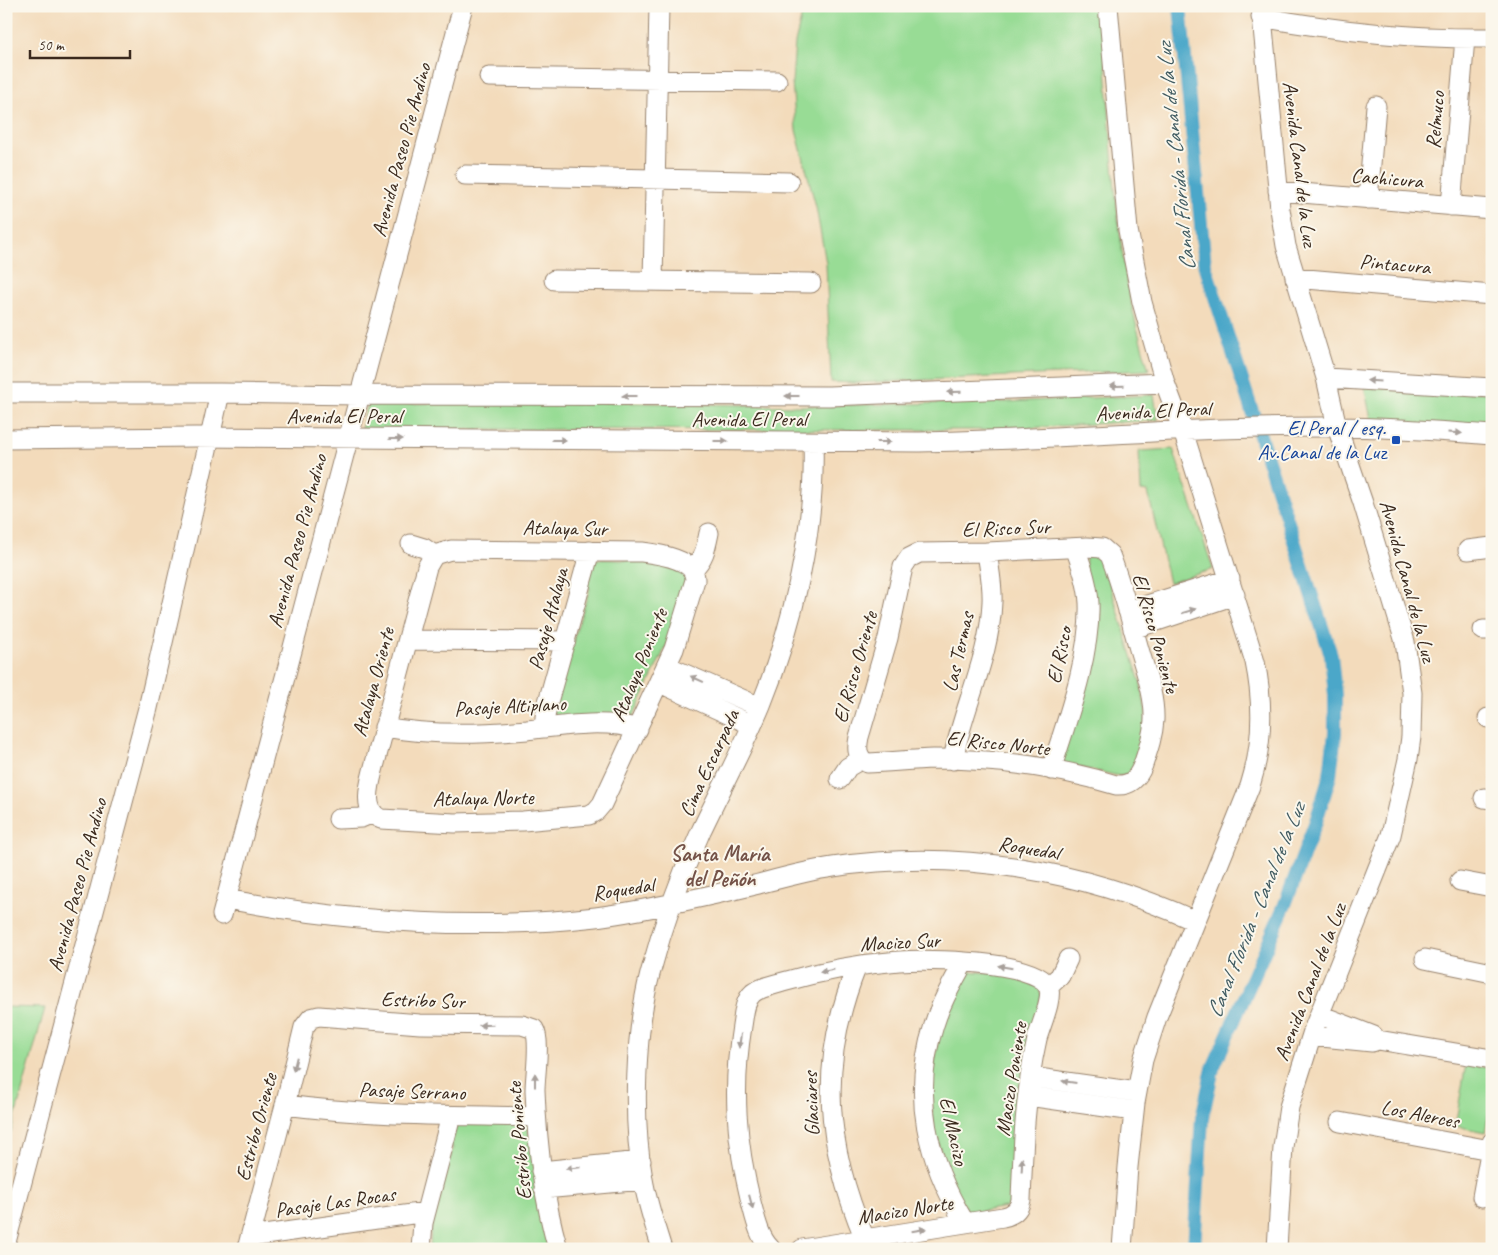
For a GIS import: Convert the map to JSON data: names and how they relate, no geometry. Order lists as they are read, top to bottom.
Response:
{
  "streets": {
    "street": [
      "Relmuco",
      "Avenida Paseo Pie Andino",
      "Avenida Canal de la Luz",
      "Cachicura",
      "Pintacura",
      "Avenida El Peral",
      "Atalaya Sur",
      "El Risco Sur",
      "Pasaje Atalaya",
      "El Risco Poniente",
      "Las Termas",
      "El Risco",
      "Atalaya Poniente",
      "El Risco Oriente",
      "Atalaya Oriente",
      "Pasaje Altiplano",
      "El Risco Norte",
      "Cima Escarpada",
      "Atalaya Norte",
      "Roquedal",
      "Macizo Sur",
      "Estribo Sur",
      "Macizo Poniente",
      "Pasaje Serrano",
      "Glaciares",
      "Los Alerces",
      "Estribo Oriente",
      "El Macizo",
      "Estribo Poniente",
      "Pasaje Las Rocas",
      "Macizo Norte"
    ]
  },
  "crossings": [
    ["Relmuco", "Cachicura"],
    ["Avenida Paseo Pie Andino", "Avenida El Peral"],
    ["Avenida Paseo Pie Andino", "Roquedal"],
    ["Avenida Canal de la Luz", "Cachicura"],
    ["Avenida Canal de la Luz", "Pintacura"],
    ["Avenida Canal de la Luz", "Avenida El Peral"],
    ["Avenida El Peral", "Cima Escarpada"],
    ["Atalaya Sur", "Pasaje Atalaya"],
    ["Atalaya Sur", "Atalaya Poniente"],
    ["Atalaya Sur", "Atalaya Oriente"],
    ["El Risco Sur", "El Risco Poniente"],
    ["El Risco Sur", "Las Termas"],
    ["El Risco Sur", "El Risco"],
    ["El Risco Sur", "El Risco Oriente"],
    ["Pasaje Atalaya", "Pasaje Altiplano"],
    ["El Risco Poniente", "El Risco Norte"],
    ["Las Termas", "El Risco Norte"],
    ["El Risco", "El Risco Norte"],
    ["Atalaya Poniente", "Pasaje Altiplano"],
    ["Atalaya Poniente", "Atalaya Norte"],
    ["El Risco Oriente", "El Risco Norte"],
    ["Atalaya Oriente", "Pasaje Altiplano"],
    ["Atalaya Oriente", "Atalaya Norte"],
    ["Cima Escarpada", "Roquedal"],
    ["Macizo Sur", "Macizo Poniente"],
    ["Macizo Sur", "Glaciares"],
    ["Macizo Sur", "El Macizo"],
    ["Estribo Sur", "Estribo Oriente"],
    ["Estribo Sur", "Estribo Poniente"],
    ["Macizo Poniente", "Macizo Norte"],
    ["Pasaje Serrano", "Estribo Oriente"],
    ["Pasaje Serrano", "Estribo Poniente"],
    ["Glaciares", "Macizo Norte"],
    ["Estribo Oriente", "Pasaje Las Rocas"],
    ["El Macizo", "Macizo Norte"]
  ],
  "one_way": ["Estribo Sur", "Estribo Poniente", "Macizo Norte"],
  "districts": ["Santa María del Peñón"],
  "water": ["Canal Florida - Canal de la Luz"],
  "places": {
    "transit": ["El Peral / esq. Av.Canal de la Luz"]
  },
  "scale_bar": "50 m"
}
